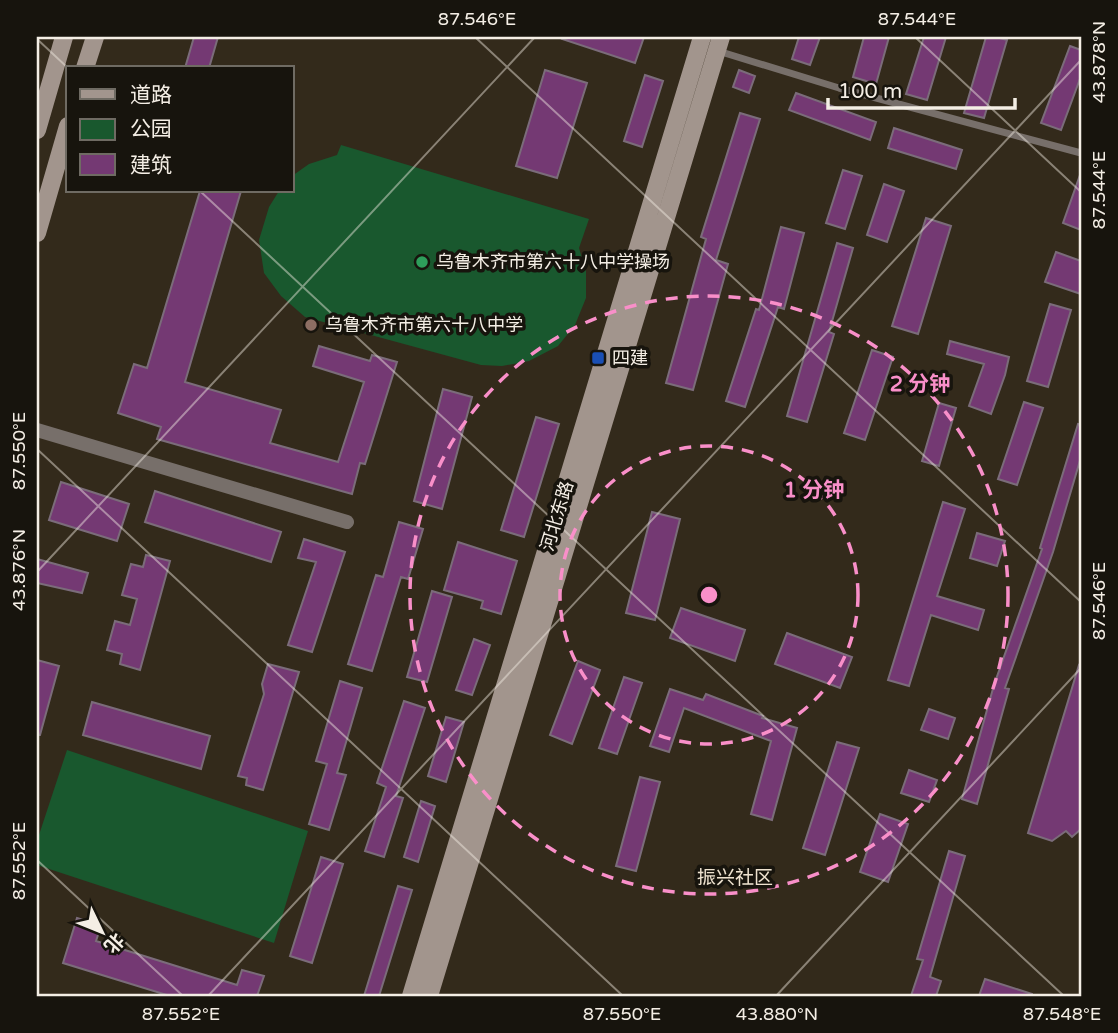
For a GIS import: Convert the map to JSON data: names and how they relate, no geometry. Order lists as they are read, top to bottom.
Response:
{
  "streets": {
    "main road": ["河北东路"]
  },
  "districts": ["振兴社区"],
  "places": {
    "other": ["乌鲁木齐市第六十八中学操场", "乌鲁木齐市第六十八中学"],
    "transit": ["四建"]
  },
  "legend": ["道路", "公园", "建筑"],
  "scale_bar": "100 m",
  "north": "bottom right",
  "coordinates": [
    "87.546°E",
    "87.544°E",
    "43.878°N",
    "87.550°E",
    "43.876°N",
    "87.552°E",
    "43.880°N",
    "87.548°E"
  ],
  "rings": ["2 分钟", "1 分钟"]
}
